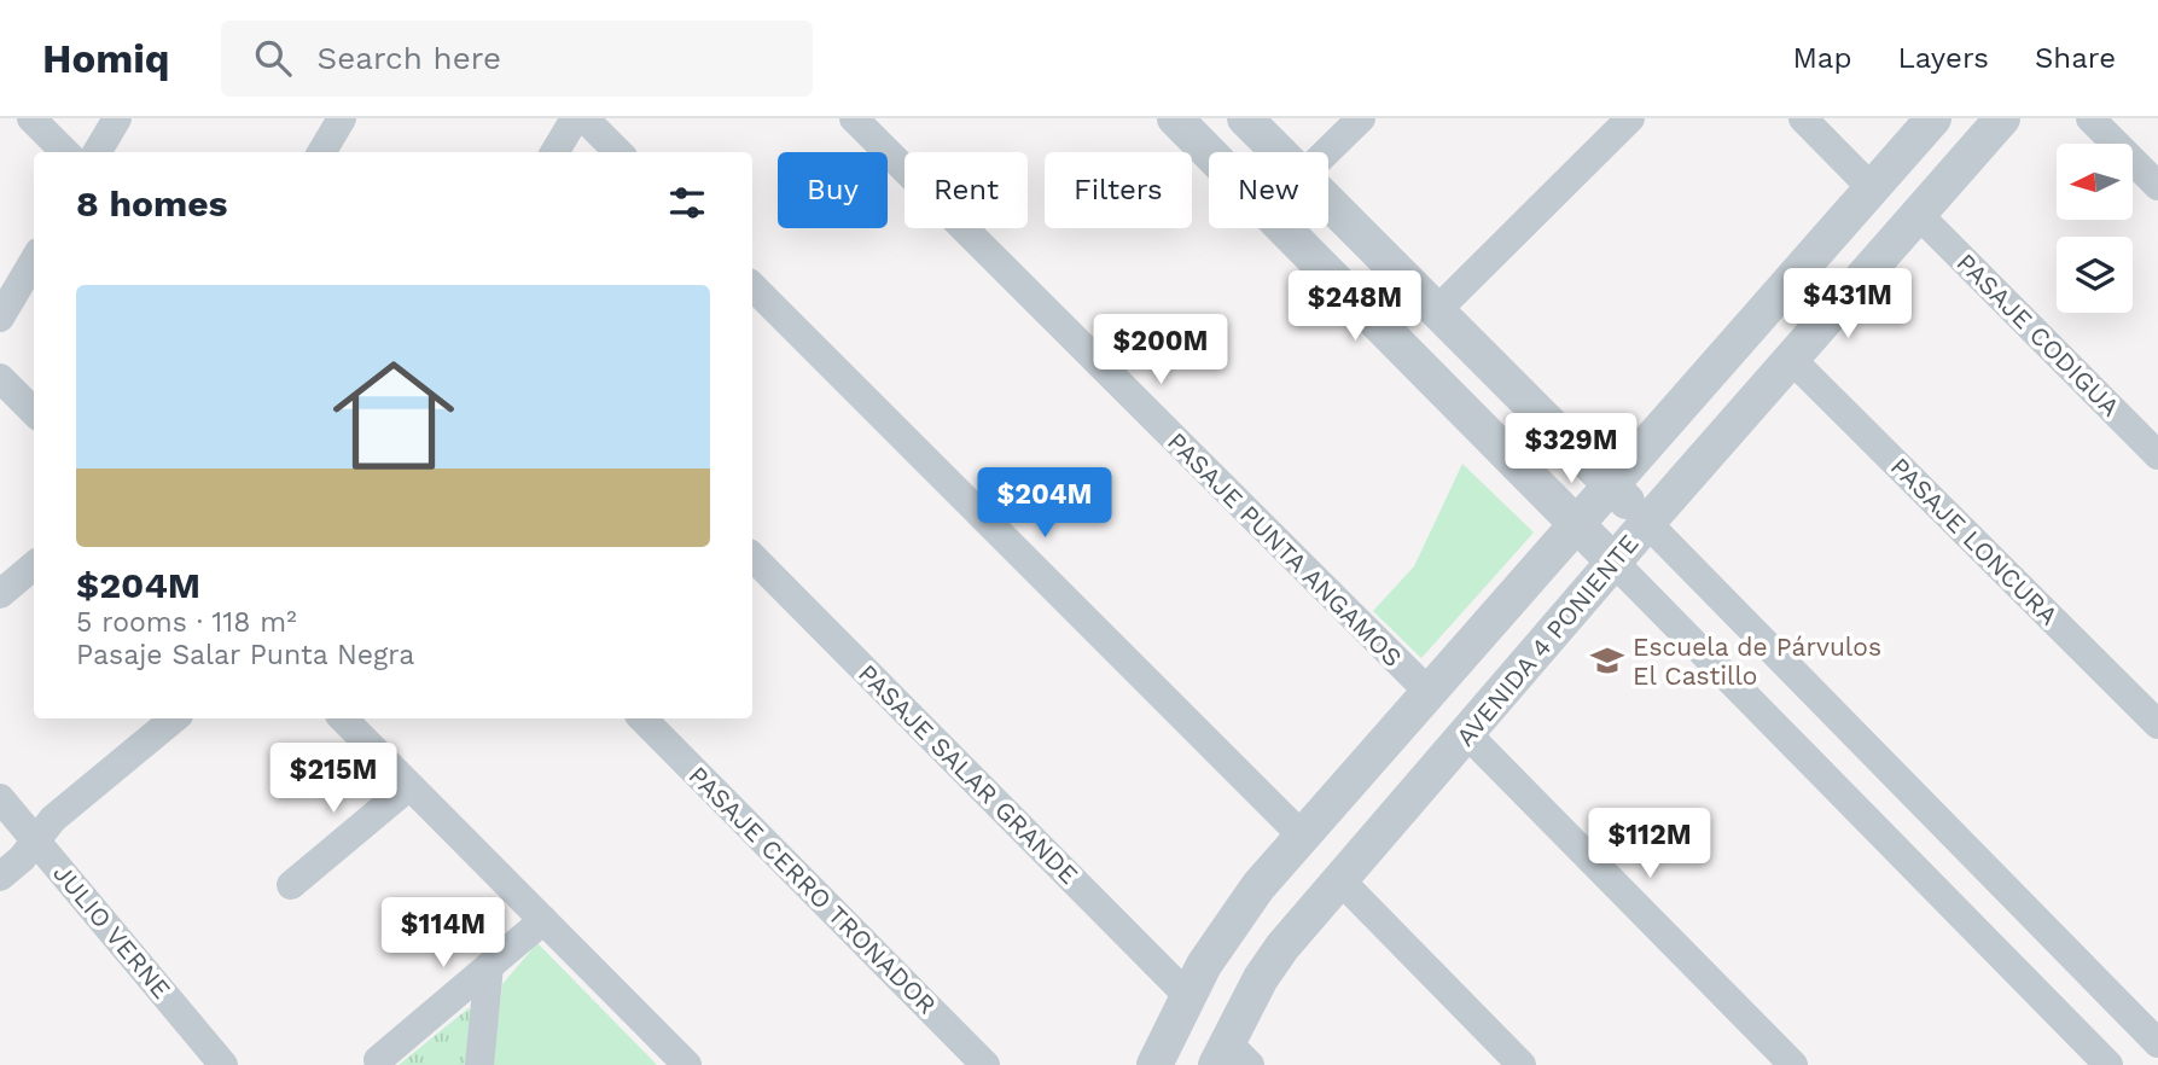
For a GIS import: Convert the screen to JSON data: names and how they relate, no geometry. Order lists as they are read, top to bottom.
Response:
{
  "streets": {
    "street": [
      "PASAJE CODIGUA",
      "PASAJE LONCURA",
      "PASAJE PUNTA ANGAMOS",
      "AVENIDA 4 PONIENTE",
      "PASAJE SALAR GRANDE",
      "PASAJE CERRO TRONADOR",
      "JULIO VERNE"
    ]
  },
  "crossings": [
    ["PASAJE CODIGUA", "AVENIDA 4 PONIENTE"],
    ["PASAJE LONCURA", "AVENIDA 4 PONIENTE"],
    ["PASAJE PUNTA ANGAMOS", "AVENIDA 4 PONIENTE"],
    ["AVENIDA 4 PONIENTE", "PASAJE SALAR GRANDE"]
  ],
  "places": {
    "school or university": ["Escuela de Párvulos El Castillo"]
  },
  "north": "left",
  "page": {
    "header": "Homiq",
    "search": "Search here",
    "nav": ["Map", "Layers", "Share"],
    "chip": [
      "Buy",
      "Rent",
      "Filters",
      "New"
    ],
    "heading": "8 homes",
    "list": [
      {
        "name": "$204M",
        "note": "5 rooms · 118 m² · Pasaje Salar Punta Negra"
      }
    ],
    "price": [
      "$431M",
      "$248M",
      "$200M",
      "$329M",
      "$204M",
      "$215M",
      "$112M",
      "$114M"
    ]
  }
}
